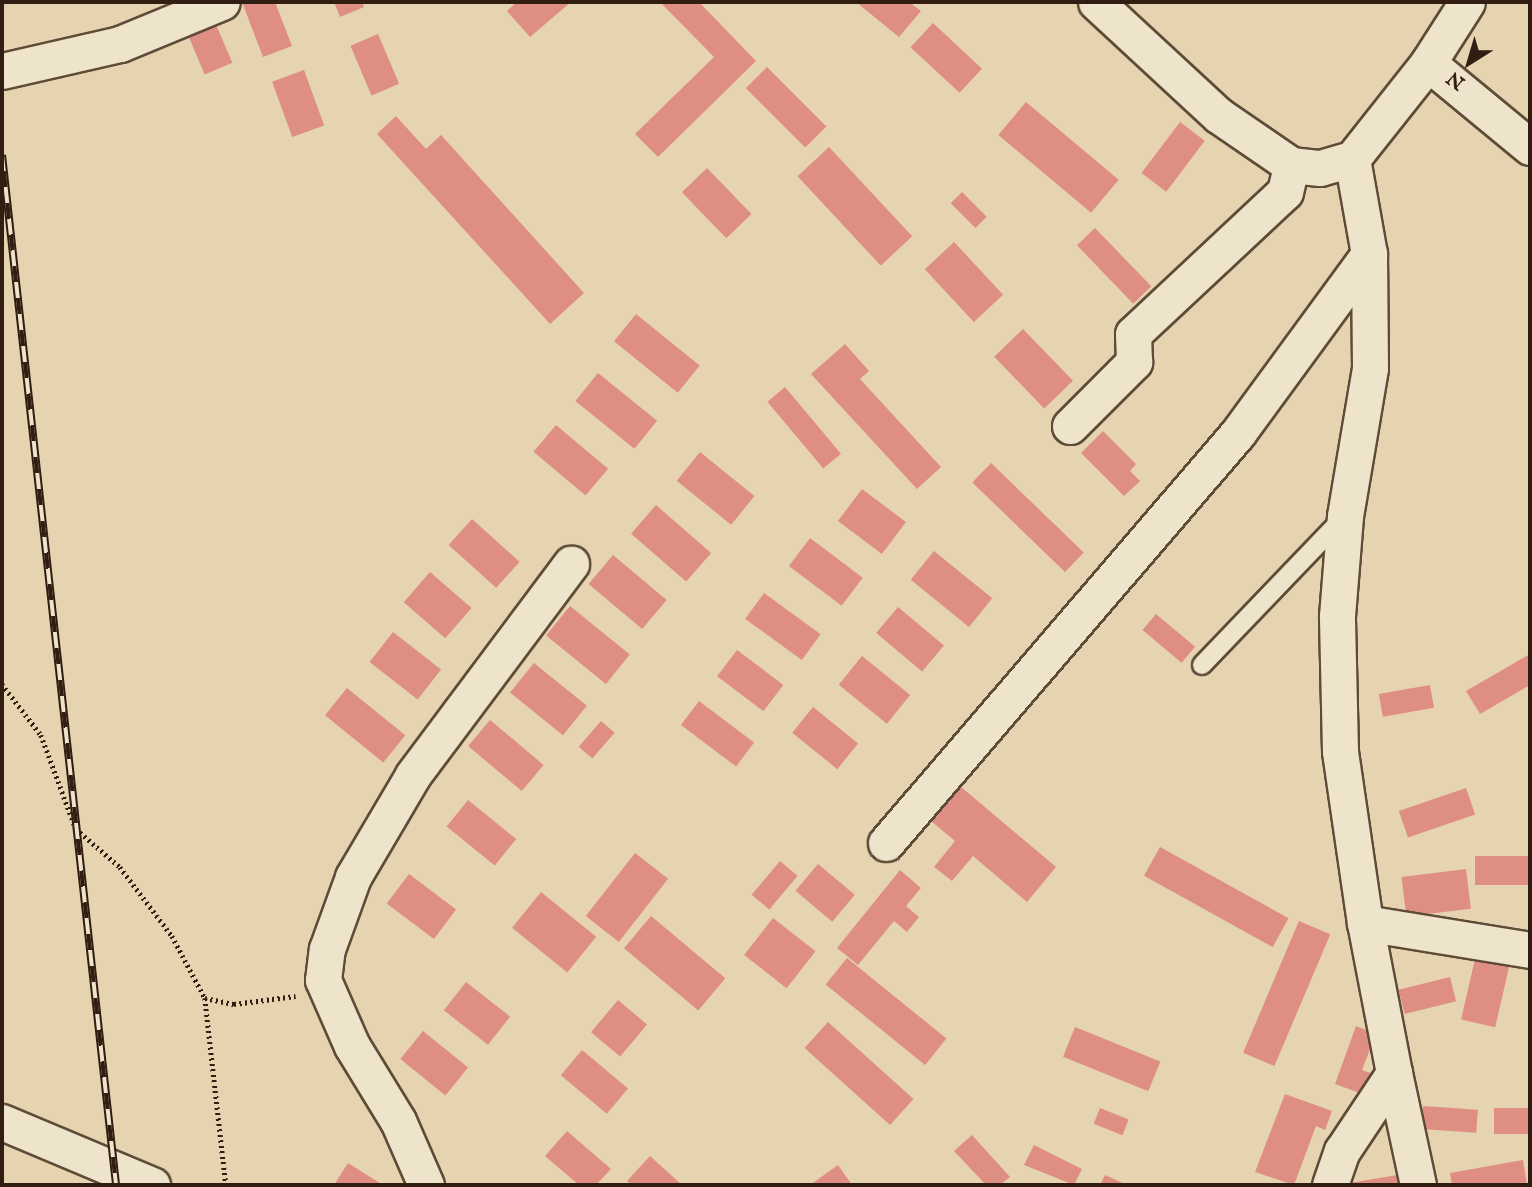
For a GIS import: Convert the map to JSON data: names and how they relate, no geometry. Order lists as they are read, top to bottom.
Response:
{
  "north": "bottom left"
}
